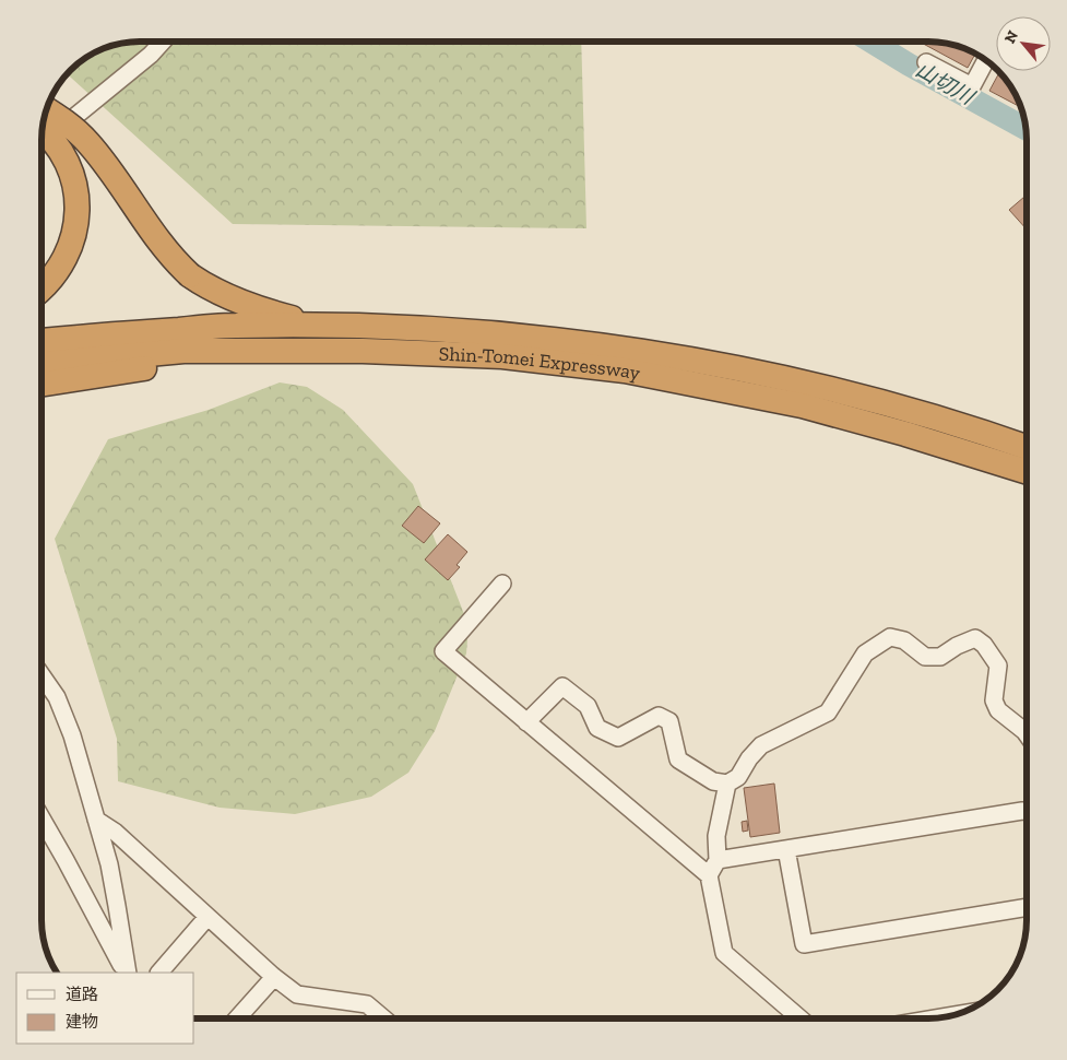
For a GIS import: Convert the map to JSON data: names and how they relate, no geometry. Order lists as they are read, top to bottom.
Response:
{
  "streets": {
    "highway": ["Shin-Tomei Expressway"]
  },
  "water": ["山切川"],
  "legend": ["道路", "建物"],
  "north": "top left"
}
